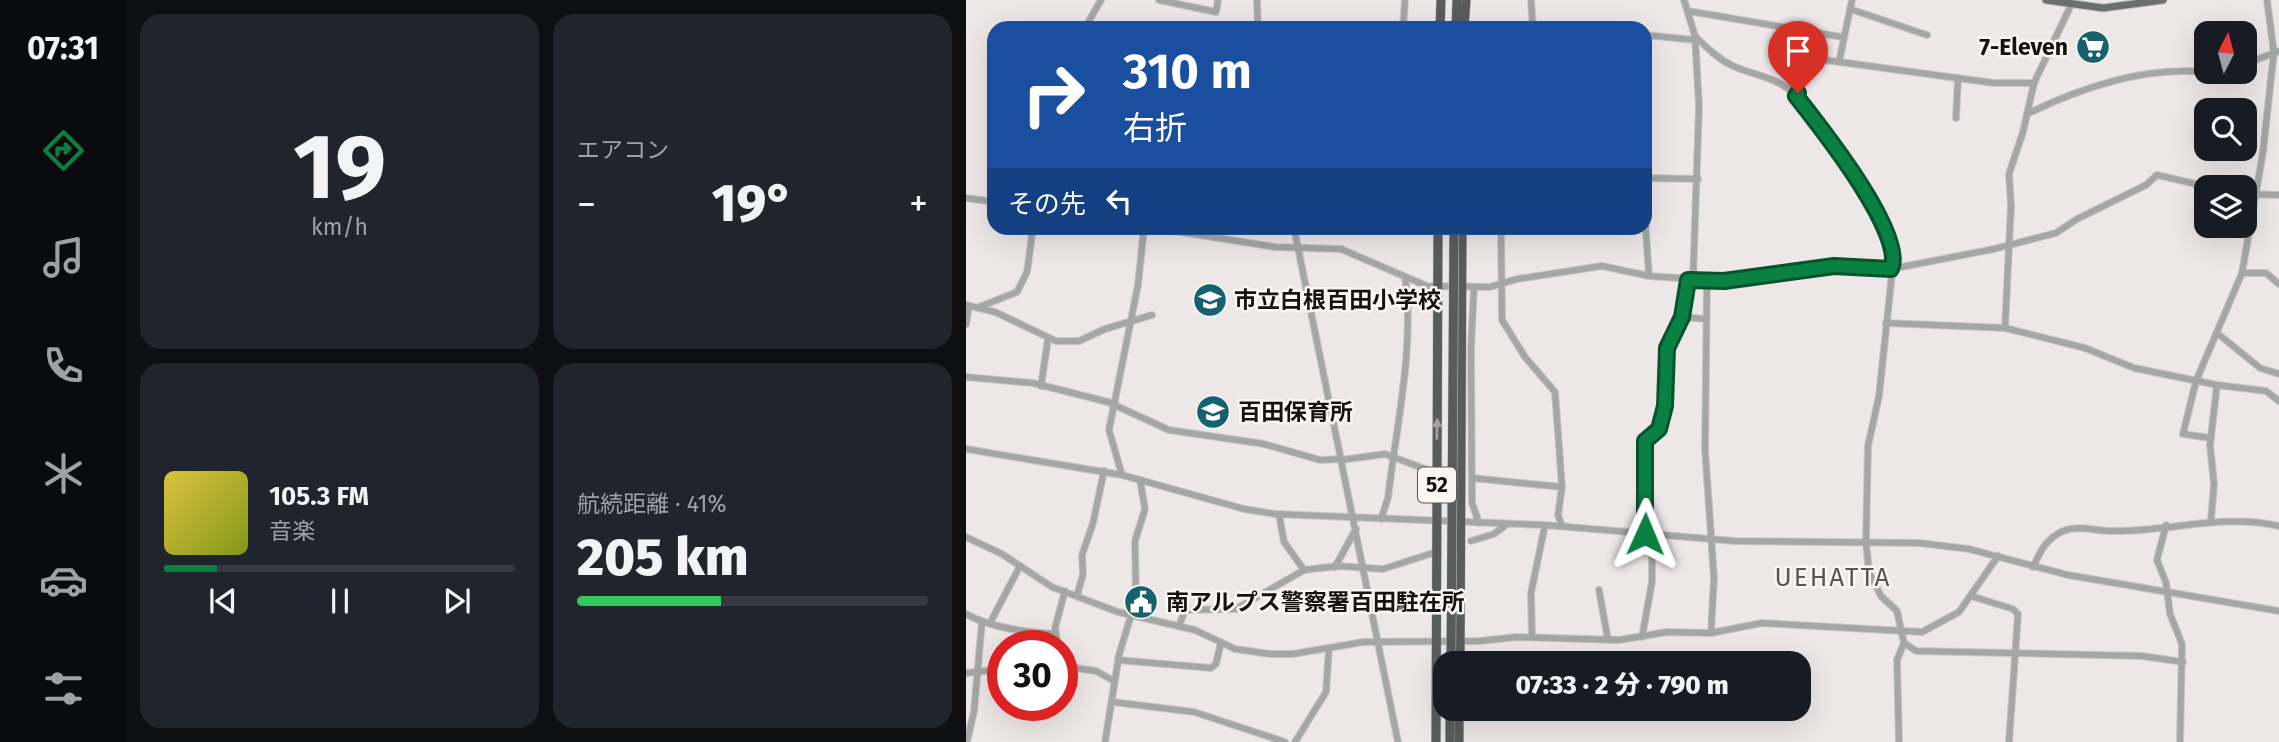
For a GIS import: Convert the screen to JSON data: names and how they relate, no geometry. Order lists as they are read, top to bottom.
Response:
{
  "streets": {
    "highway": ["52"]
  },
  "districts": ["UEHATTA"],
  "places": {
    "supermarket": ["7-Eleven"],
    "school or university": ["市立白根百田小学校", "百田保育所"],
    "public building": ["南アルプス警察署百田駐在所"]
  },
  "north": "top",
  "page": {
    "tabs": "07:31",
    "tile": [
      ["19", "km/h"],
      "エアコン",
      ["航続距離 · 41%", "205 km"]
    ],
    "turn": ["310 m", "右折"],
    "then": "その先",
    "heat": ["−", "19°", "+"],
    "song": ["105.3 FM", "音楽"],
    "limit": "30",
    "trip": "07:33 · 2 分 · 790 m"
  }
}
